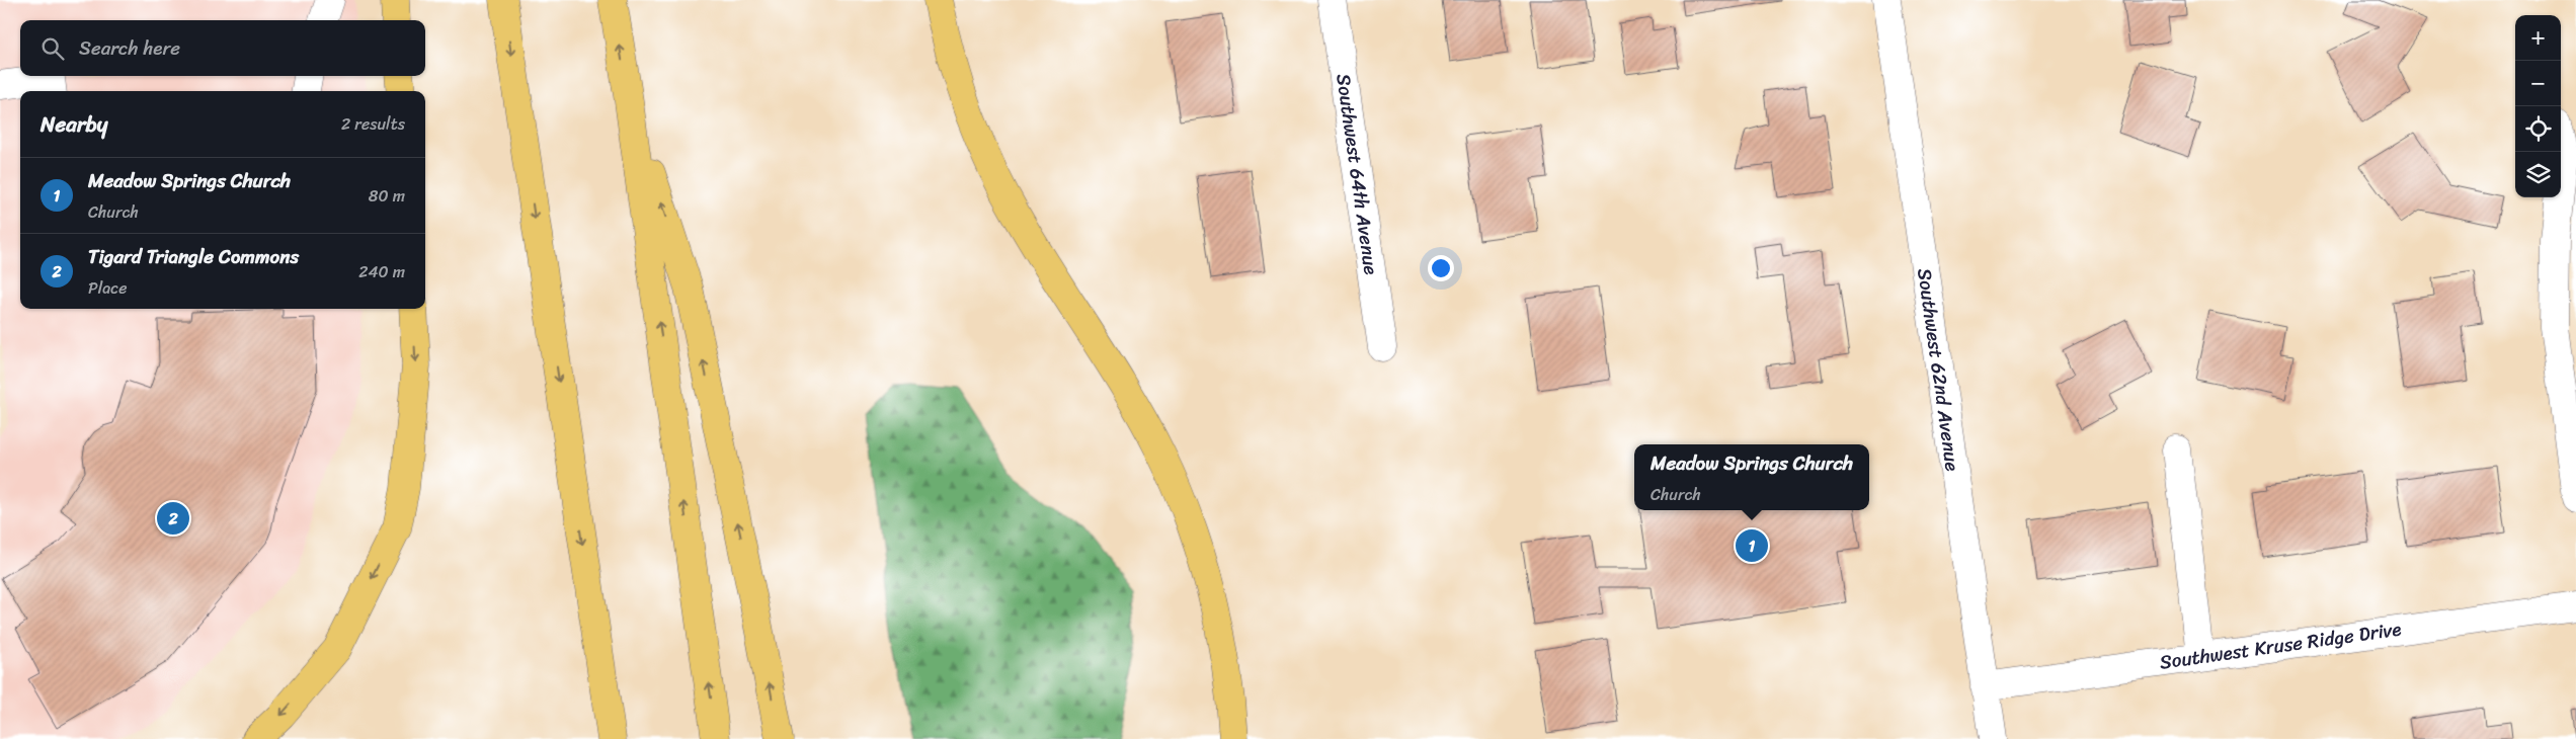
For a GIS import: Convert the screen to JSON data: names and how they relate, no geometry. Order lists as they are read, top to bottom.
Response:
{
  "streets": {
    "street": ["Southwest 64th Avenue", "Southwest 62nd Avenue", "Southwest Kruse Ridge Drive"]
  },
  "crossings": [
    ["Southwest 62nd Avenue", "Southwest Kruse Ridge Drive"]
  ],
  "page": {
    "map_buttons": ["+", "−"],
    "search": "Search here",
    "heading": ["Nearby", "2 results"],
    "list": [
      {
        "mark": "1",
        "name": "Meadow Springs Church",
        "note": "Church",
        "value": "80 m"
      },
      {
        "mark": "2",
        "name": "Tigard Triangle Commons",
        "note": "Place",
        "value": "240 m"
      }
    ],
    "popup": ["Meadow Springs Church", "Church"],
    "pins": ["2", "1"]
  }
}
